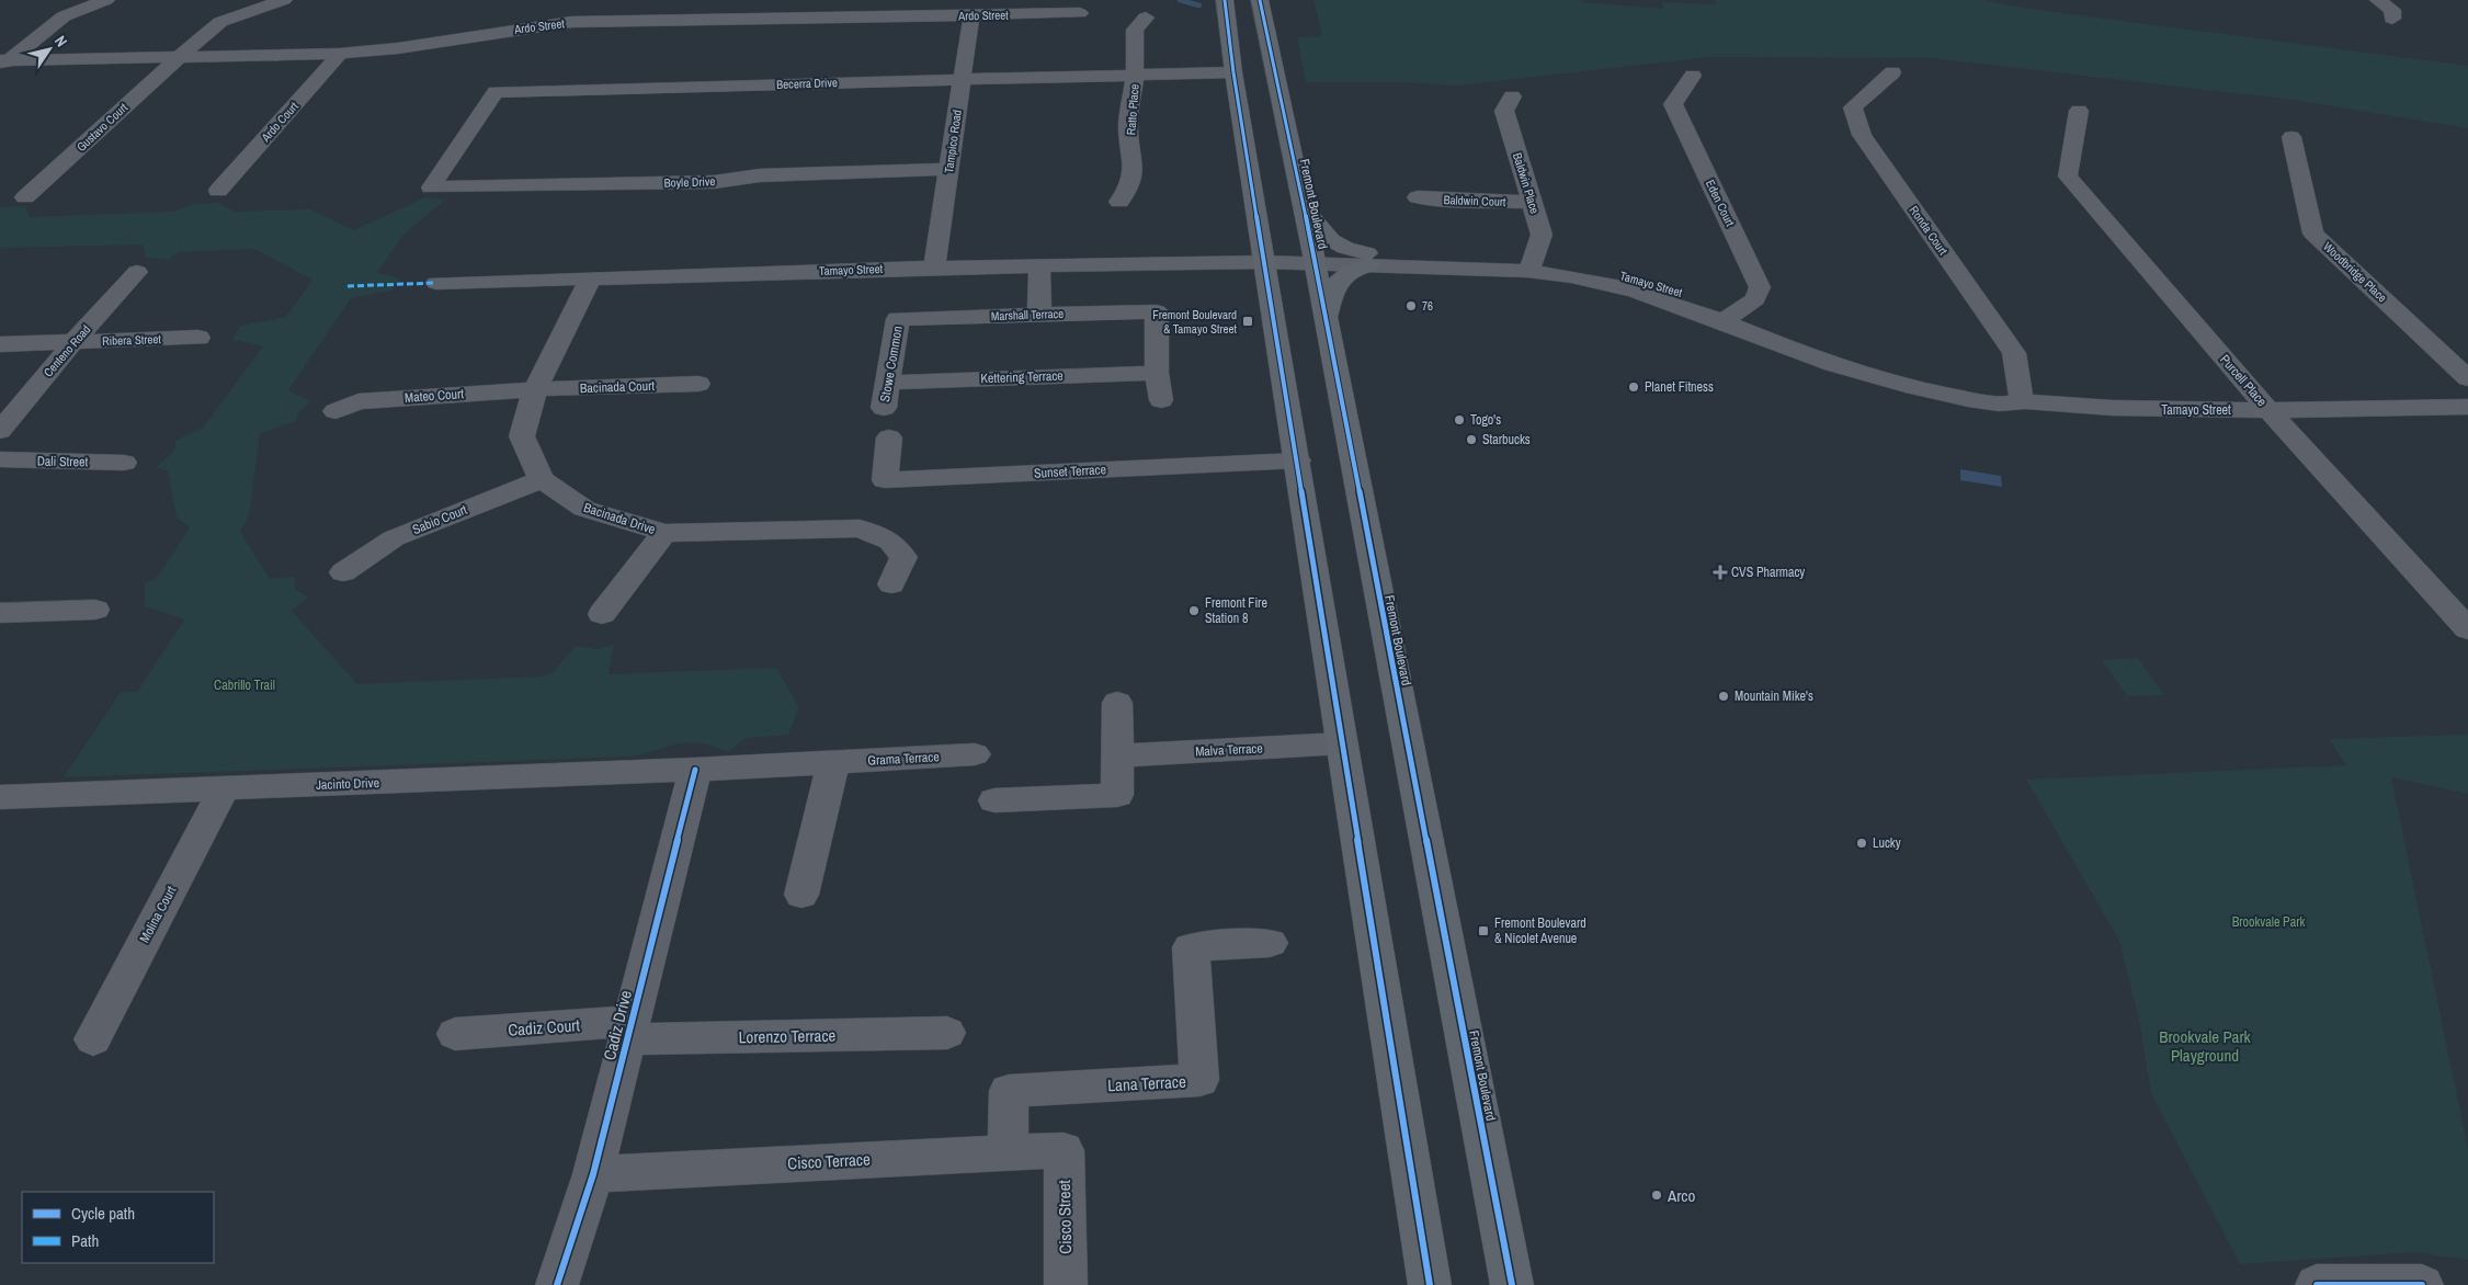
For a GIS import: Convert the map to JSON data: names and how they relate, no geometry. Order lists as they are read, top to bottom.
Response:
{
  "streets": {
    "main road": ["Fremont Boulevard"],
    "street": [
      "Ardo Street",
      "Becerra Drive",
      "Ratto Place",
      "Ardo Court",
      "Gustavo Court",
      "Tampico Road",
      "Boyle Drive",
      "Baldwin Place",
      "Baldwin Court",
      "Eden Court",
      "Ronda Court",
      "Tamayo Street",
      "Woodbridge Place",
      "Marshall Terrace",
      "Ribera Street",
      "Centeno Road",
      "Stowe Common",
      "Kettering Terrace",
      "Purcell Place",
      "Bacinada Court",
      "Mateo Court",
      "Dali Street",
      "Sunset Terrace",
      "Bacinada Drive",
      "Sabio Court",
      "Malva Terrace",
      "Grama Terrace",
      "Jacinto Drive",
      "Molina Court",
      "Cadiz Drive",
      "Cadiz Court",
      "Lorenzo Terrace",
      "Lana Terrace",
      "Cisco Terrace",
      "Cisco Street"
    ]
  },
  "crossings": [
    ["Ardo Street", "Ardo Court"],
    ["Ardo Street", "Gustavo Court"],
    ["Ardo Street", "Tampico Road"],
    ["Becerra Drive", "Ratto Place"],
    ["Becerra Drive", "Tampico Road"],
    ["Becerra Drive", "Boyle Drive"],
    ["Tampico Road", "Boyle Drive"],
    ["Tampico Road", "Tamayo Street"],
    ["Baldwin Place", "Baldwin Court"],
    ["Baldwin Place", "Tamayo Street"],
    ["Eden Court", "Tamayo Street"],
    ["Fremont Boulevard", "Tamayo Street"],
    ["Ronda Court", "Tamayo Street"],
    ["Tamayo Street", "Purcell Place"],
    ["Tamayo Street", "Bacinada Drive"],
    ["Marshall Terrace", "Stowe Common"],
    ["Marshall Terrace", "Kettering Terrace"],
    ["Ribera Street", "Centeno Road"],
    ["Stowe Common", "Kettering Terrace"],
    ["Bacinada Court", "Mateo Court"],
    ["Bacinada Court", "Bacinada Drive"],
    ["Mateo Court", "Bacinada Drive"],
    ["Bacinada Drive", "Sabio Court"],
    ["Grama Terrace", "Jacinto Drive"],
    ["Grama Terrace", "Cadiz Drive"],
    ["Jacinto Drive", "Molina Court"],
    ["Jacinto Drive", "Cadiz Drive"],
    ["Cadiz Drive", "Cadiz Court"],
    ["Cadiz Drive", "Lorenzo Terrace"],
    ["Cadiz Drive", "Cisco Terrace"],
    ["Cadiz Court", "Lorenzo Terrace"],
    ["Lana Terrace", "Cisco Terrace"],
    ["Cisco Terrace", "Cisco Street"]
  ],
  "parks": ["Cabrillo Trail", "Brookvale Park", "Brookvale Park Playground"],
  "places": {
    "other": [
      "76",
      "Planet Fitness",
      "Togo's",
      "Starbucks",
      "Fremont Fire Station 8",
      "Mountain Mike's",
      "Lucky",
      "Arco"
    ],
    "transit": ["Fremont Boulevard & Tamayo Street", "Fremont Boulevard & Nicolet Avenue"],
    "health": ["CVS Pharmacy"]
  },
  "legend": ["Cycle path", "Path"],
  "north": "top right"
}
